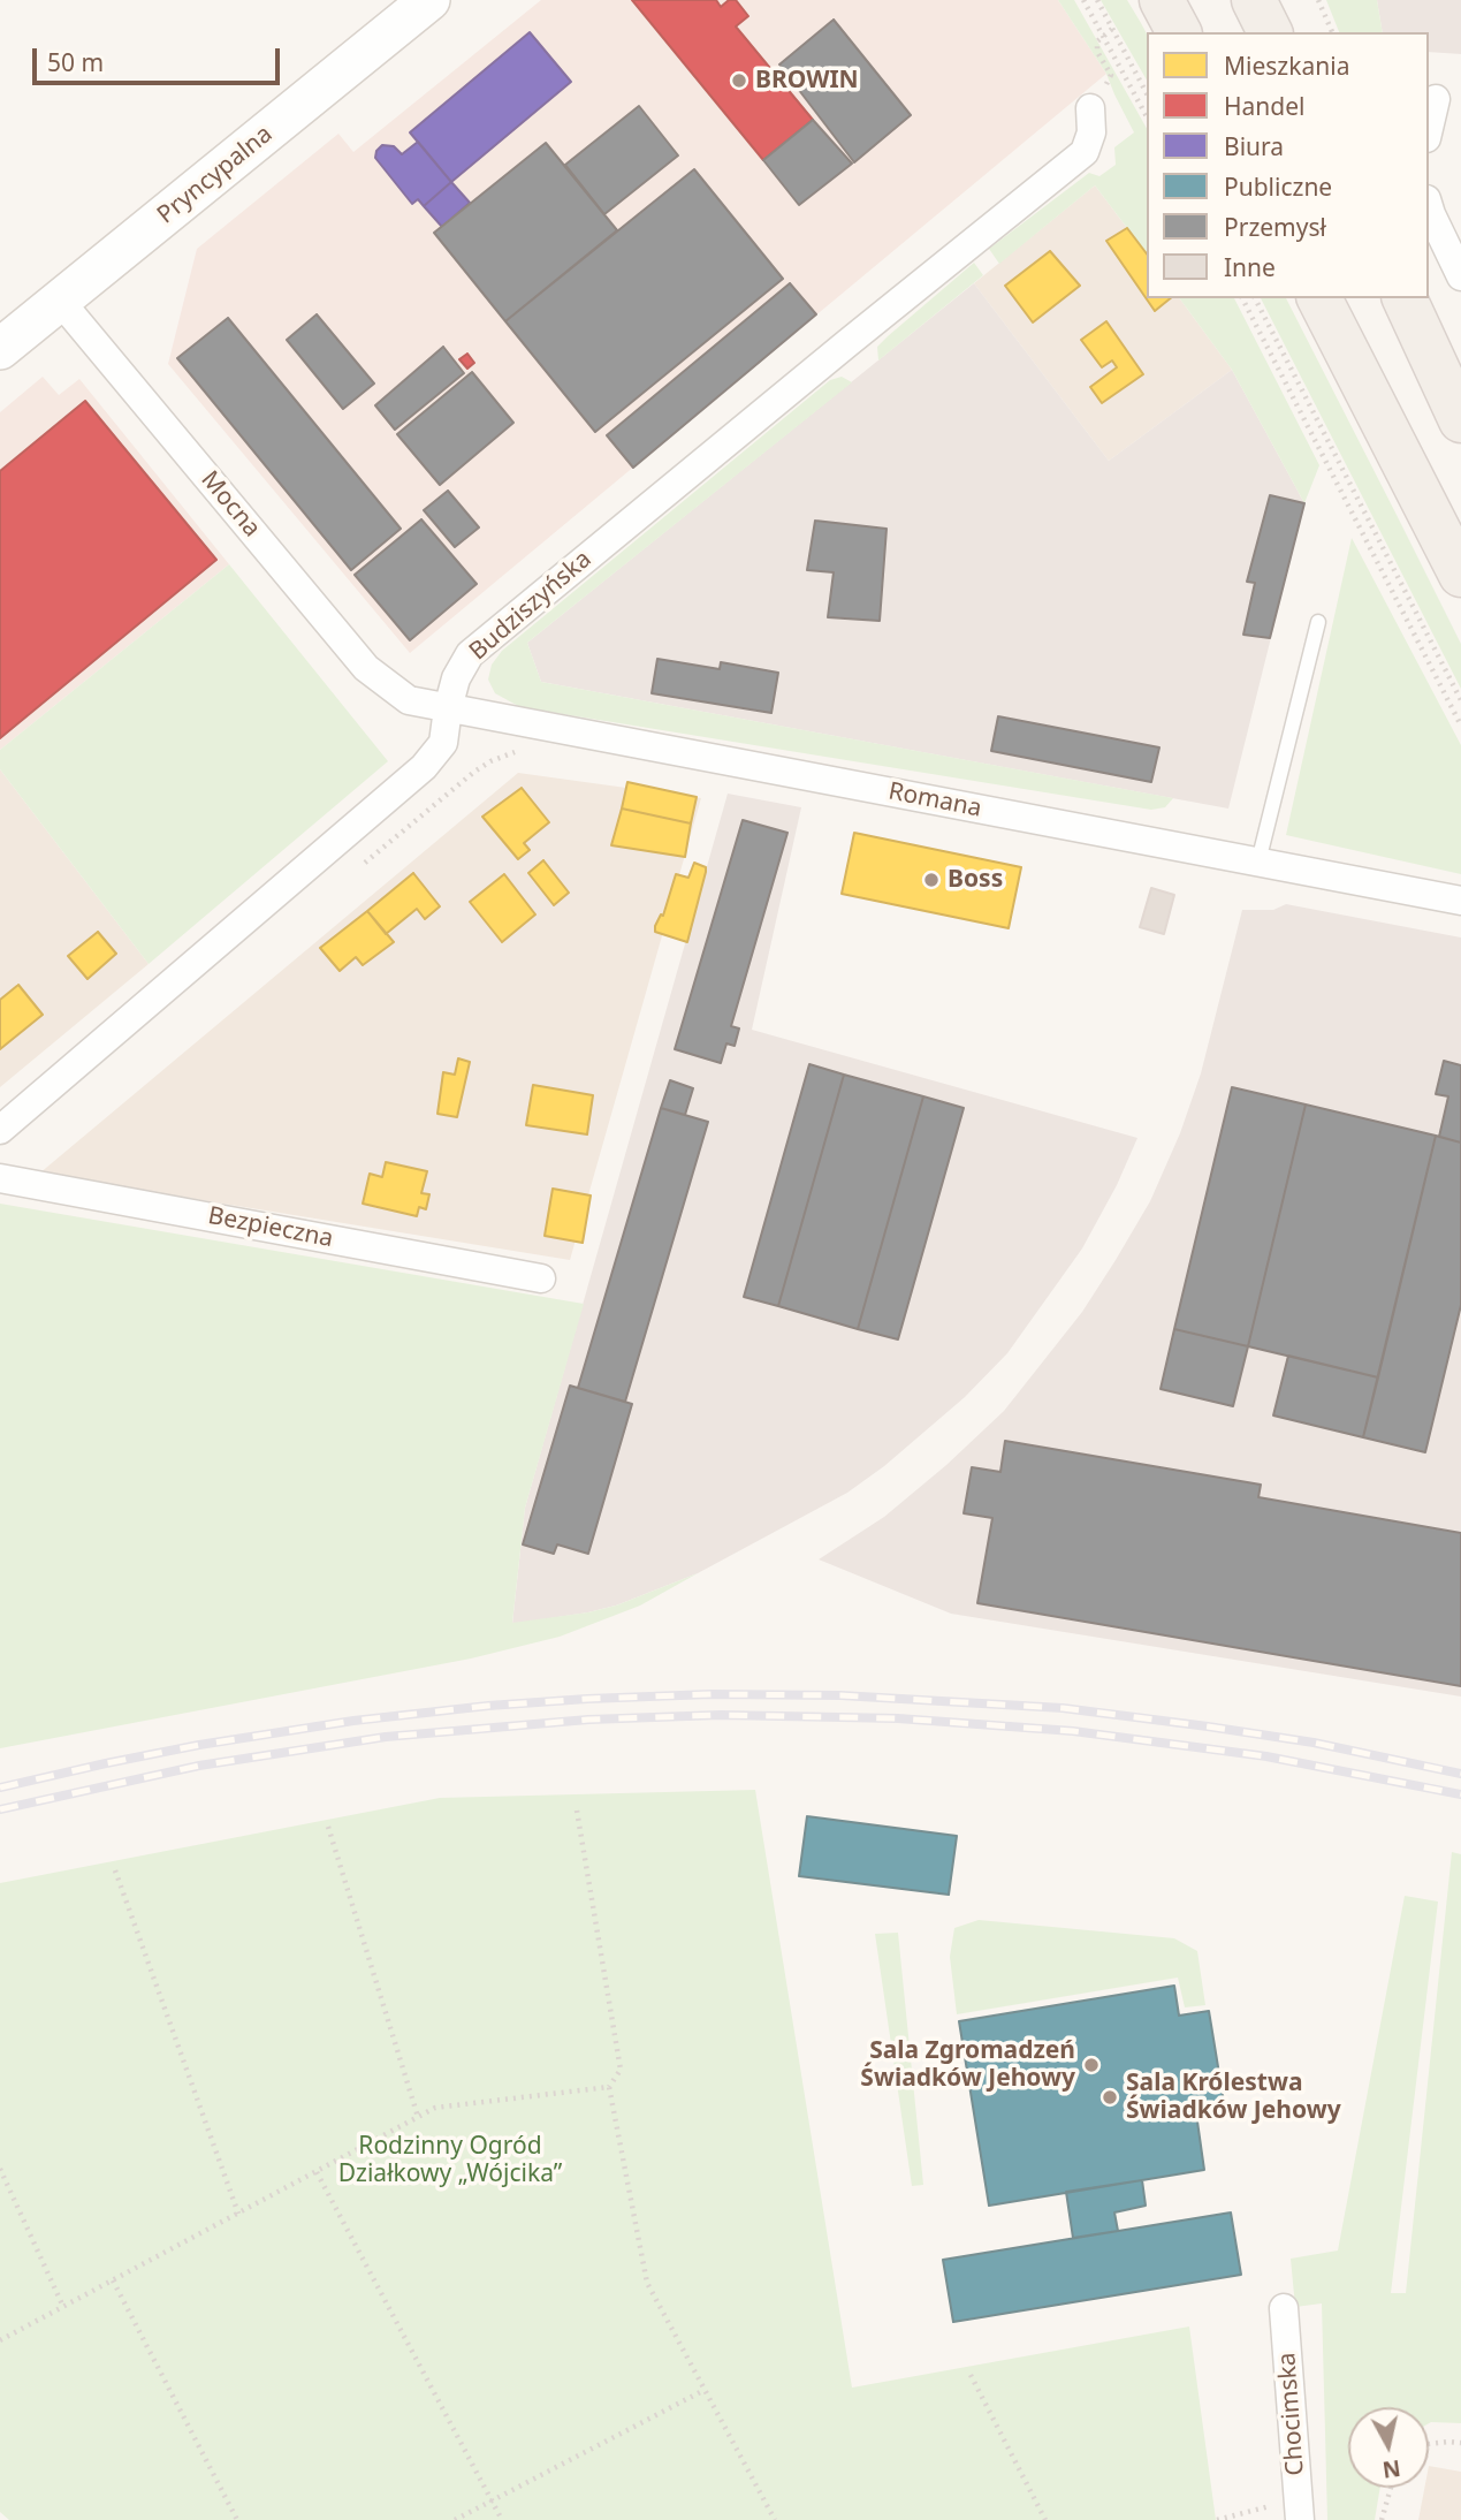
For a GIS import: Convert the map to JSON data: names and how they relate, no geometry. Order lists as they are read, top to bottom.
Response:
{
  "streets": {
    "street": [
      "Pryncypalna",
      "Mocna",
      "Budziszyńska",
      "Romana",
      "Bezpieczna",
      "Chocimska"
    ]
  },
  "crossings": [
    ["Pryncypalna", "Mocna"],
    ["Mocna", "Romana"],
    ["Budziszyńska", "Romana"]
  ],
  "parks": ["Rodzinny Ogród Działkowy „Wójcika”"],
  "places": [
    "BROWIN",
    "Boss",
    "Sala Zgromadzeń Świadków Jehowy",
    "Sala Królestwa Świadków Jehowy"
  ],
  "legend": [
    "Mieszkania",
    "Handel",
    "Biura",
    "Publiczne",
    "Przemysł",
    "Inne"
  ],
  "scale_bar": "50 m",
  "north": "bottom"
}
